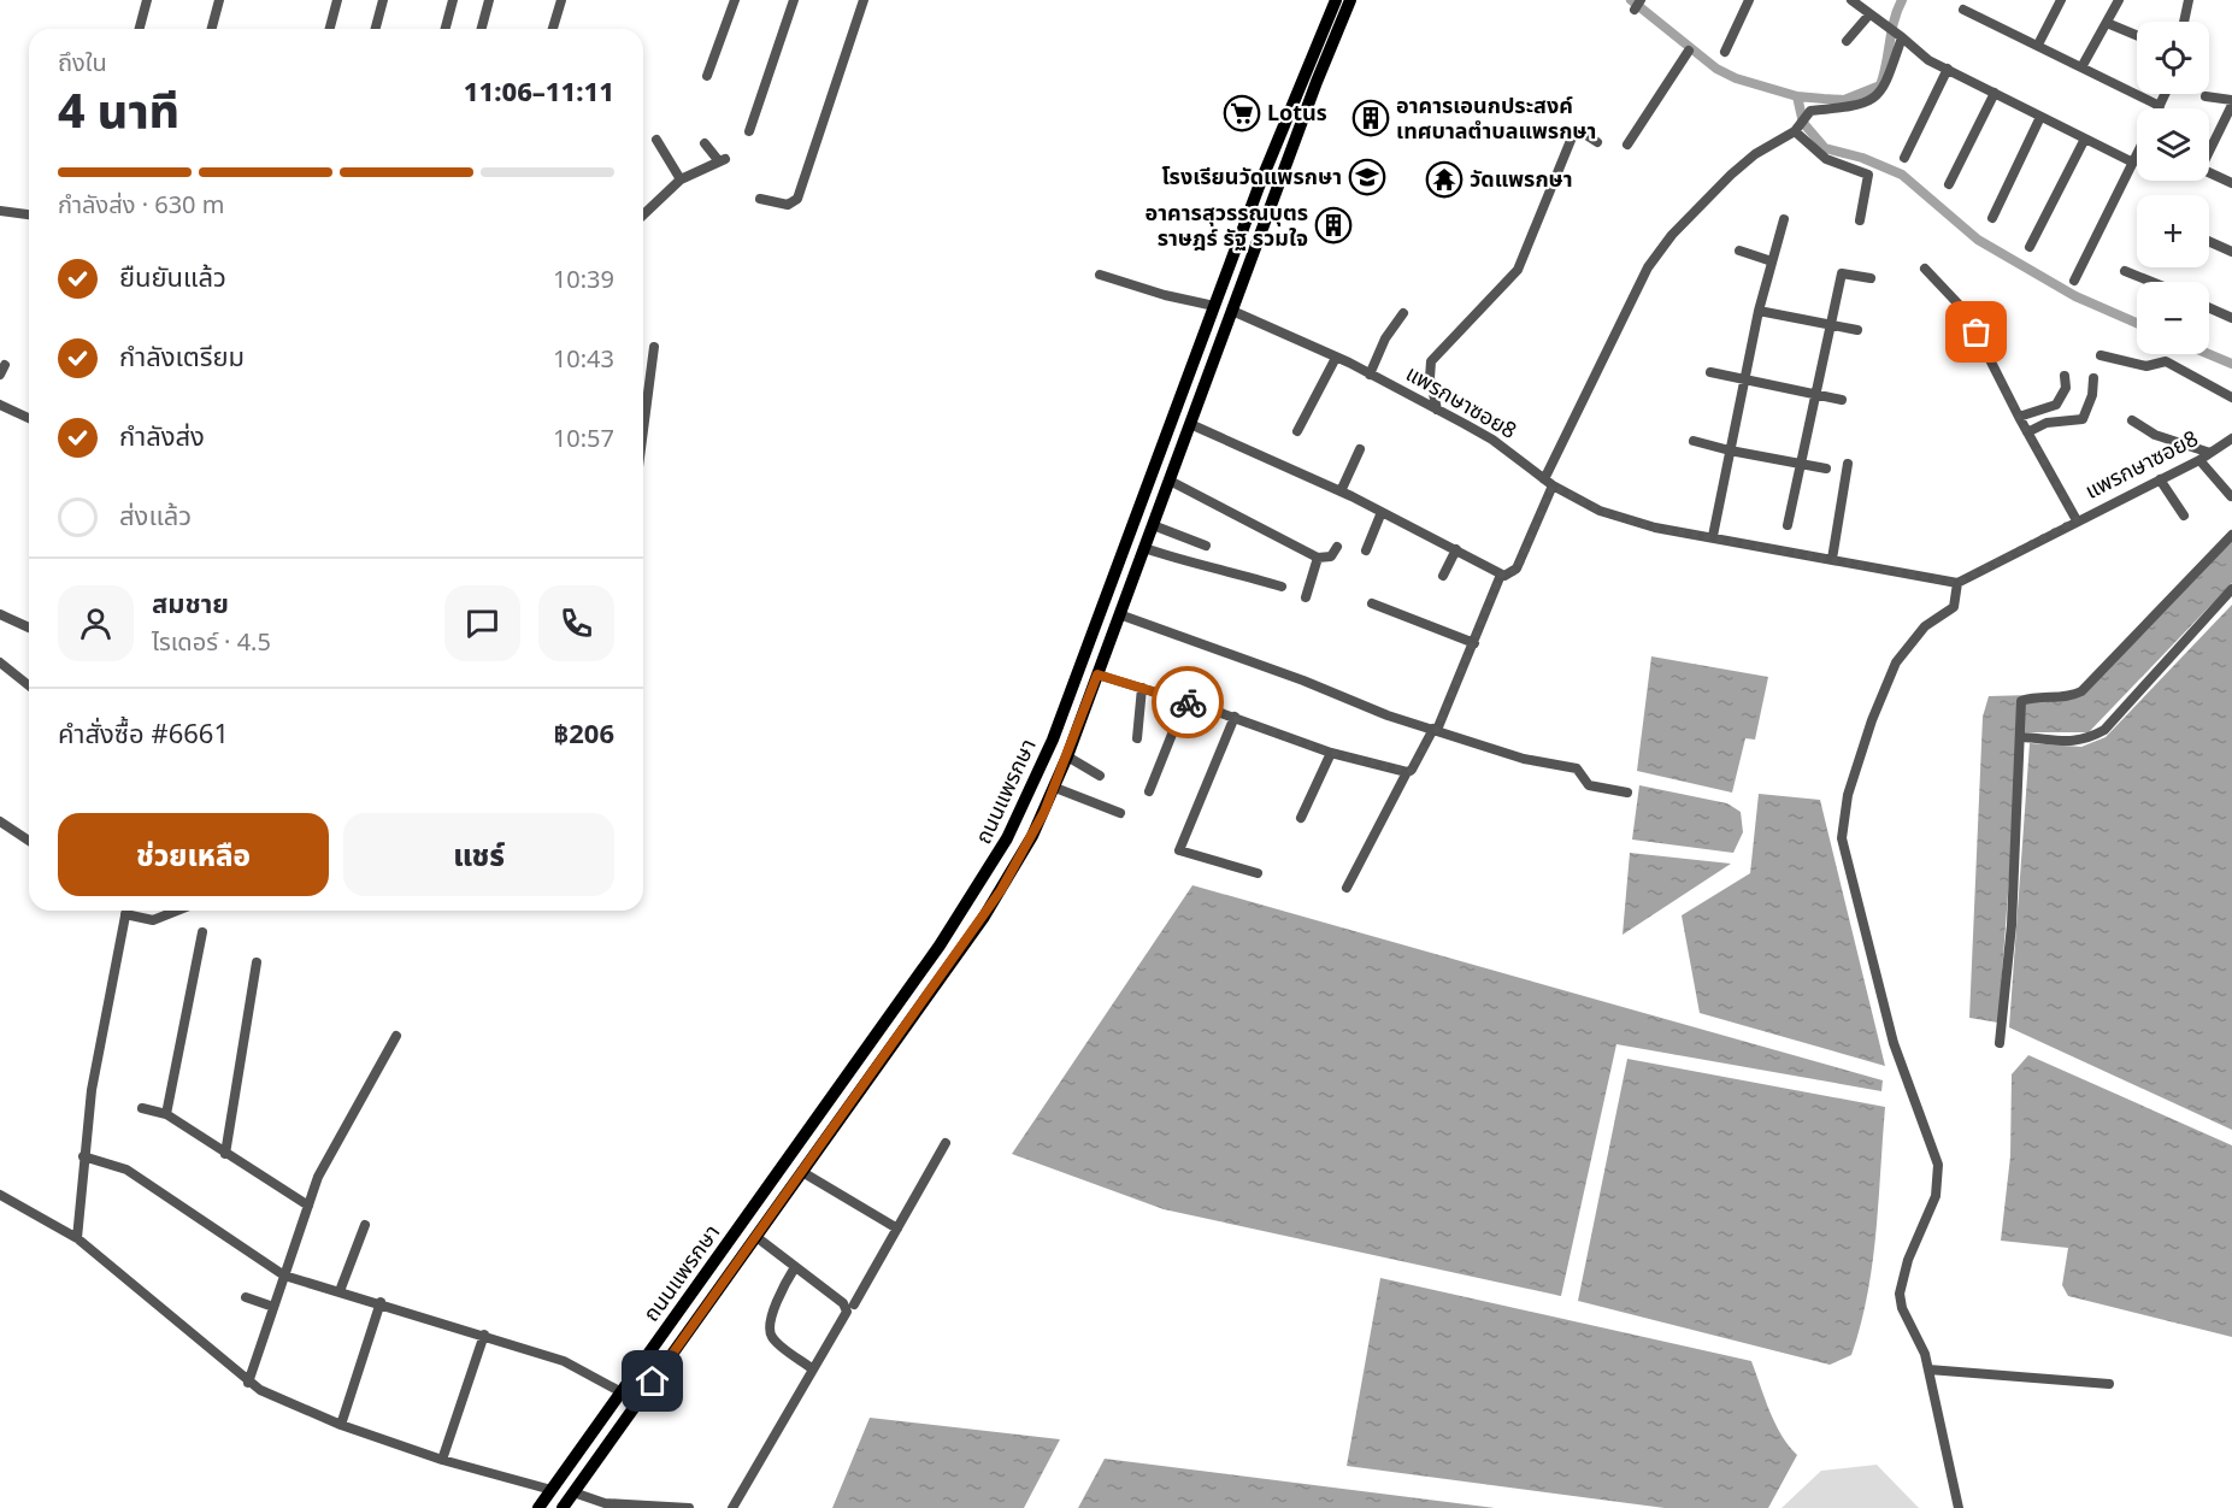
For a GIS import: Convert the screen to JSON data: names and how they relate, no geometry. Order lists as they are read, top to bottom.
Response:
{
  "streets": {
    "main road": ["ถนนแพรกษา"],
    "street": ["แพรกษาซอย8"]
  },
  "crossings": [
    ["แพรกษาซอย8", "ถนนแพรกษา"]
  ],
  "places": {
    "supermarket": ["Lotus"],
    "building": ["อาคารเอนกประสงค์ เทศบาลตำบลแพรกษา", "อาคารสุวรรณบุตร ราษฎร์ รัฐ รวมใจ"],
    "school or university": ["โรงเรียนวัดแพรกษา"],
    "temple": ["วัดแพรกษา"]
  },
  "page": {
    "map_buttons": ["+", "−"],
    "heading": ["4 นาที", "ถึงใน", "11:06–11:11"],
    "panel": [
      "สมชาย",
      "ไรเดอร์ · 4.5",
      "คำสั่งซื้อ #6661",
      "฿206"
    ],
    "bar": "กำลังส่ง · 630 m",
    "list": [
      ["ยืนยันแล้ว", "10:39"],
      ["กำลังเตรียม", "10:43"],
      ["กำลังส่ง", "10:57"],
      "ส่งแล้ว"
    ],
    "buttons": ["ช่วยเหลือ", "แชร์"]
  }
}
